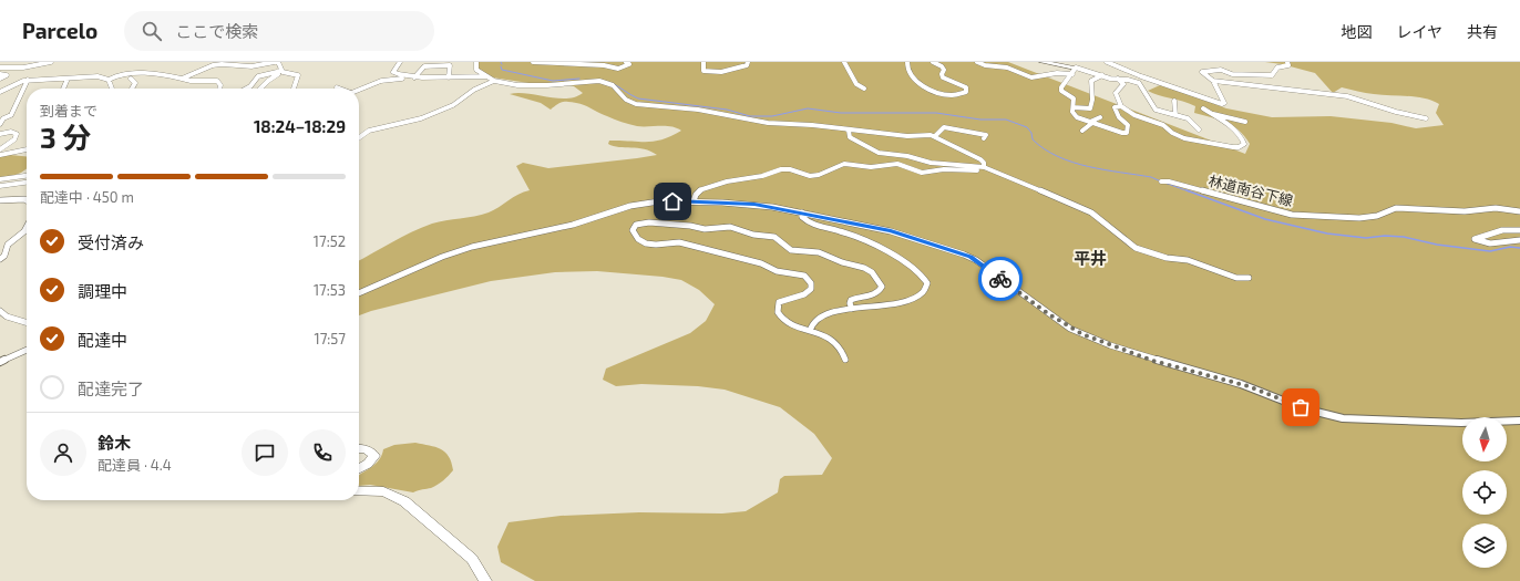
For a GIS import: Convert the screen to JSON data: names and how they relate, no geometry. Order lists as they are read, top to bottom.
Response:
{
  "streets": {
    "street": ["林道南谷下線"]
  },
  "districts": ["平井"],
  "north": "bottom",
  "page": {
    "header": "Parcelo",
    "search": "ここで検索",
    "nav": ["地図", "レイヤ", "共有"],
    "heading": ["3 分", "到着まで", "18:24–18:29"],
    "panel": ["鈴木", "配達員 · 4.4"],
    "bar": "配達中 · 450 m",
    "list": [
      ["受付済み", "17:52"],
      ["調理中", "17:53"],
      ["配達中", "17:57"],
      "配達完了"
    ]
  }
}
